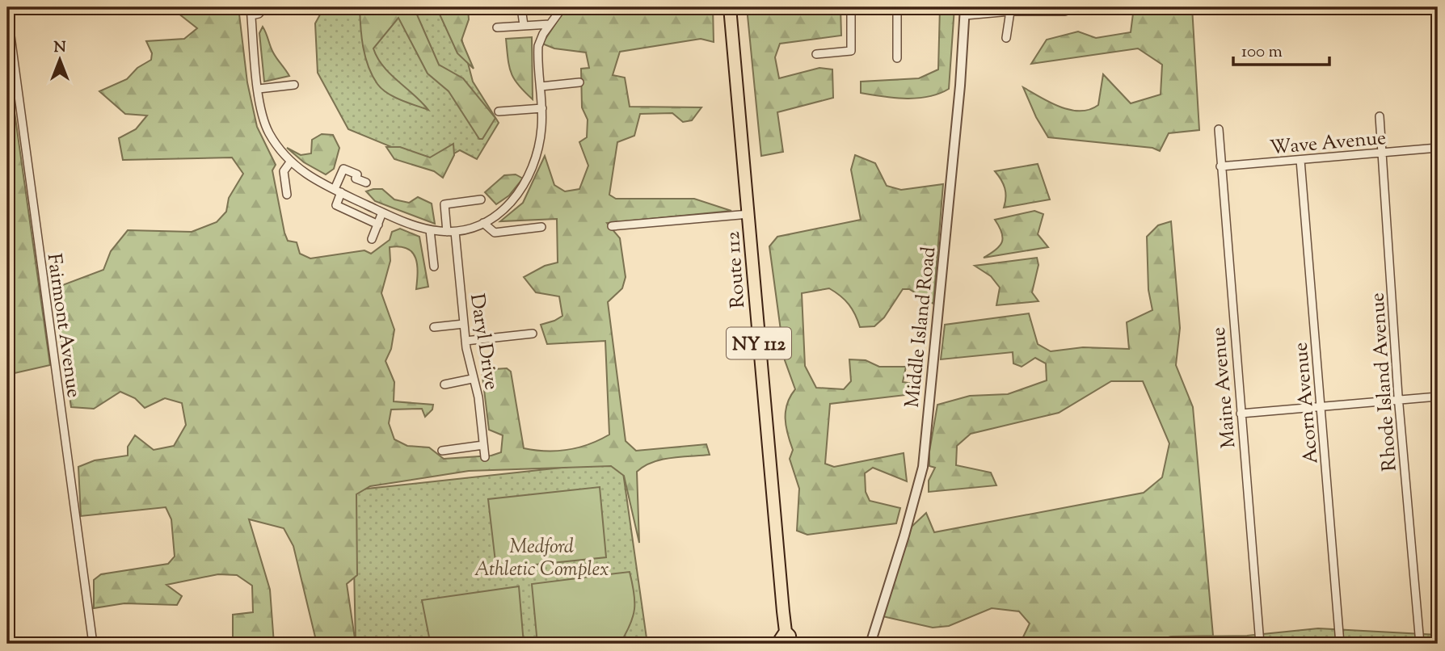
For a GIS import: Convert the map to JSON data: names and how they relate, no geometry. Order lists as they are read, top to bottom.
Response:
{
  "streets": {
    "main road": ["Route 112", "NY 112"],
    "street": [
      "Wave Avenue",
      "Fairmont Avenue",
      "Middle Island Road",
      "Daryl Drive",
      "Rhode Island Avenue",
      "Maine Avenue",
      "Acorn Avenue"
    ]
  },
  "crossings": [
    ["Wave Avenue", "Rhode Island Avenue"],
    ["Wave Avenue", "Maine Avenue"],
    ["Wave Avenue", "Acorn Avenue"]
  ],
  "parks": ["Medford Athletic Complex"],
  "scale_bar": "100 m",
  "north": "top"
}
